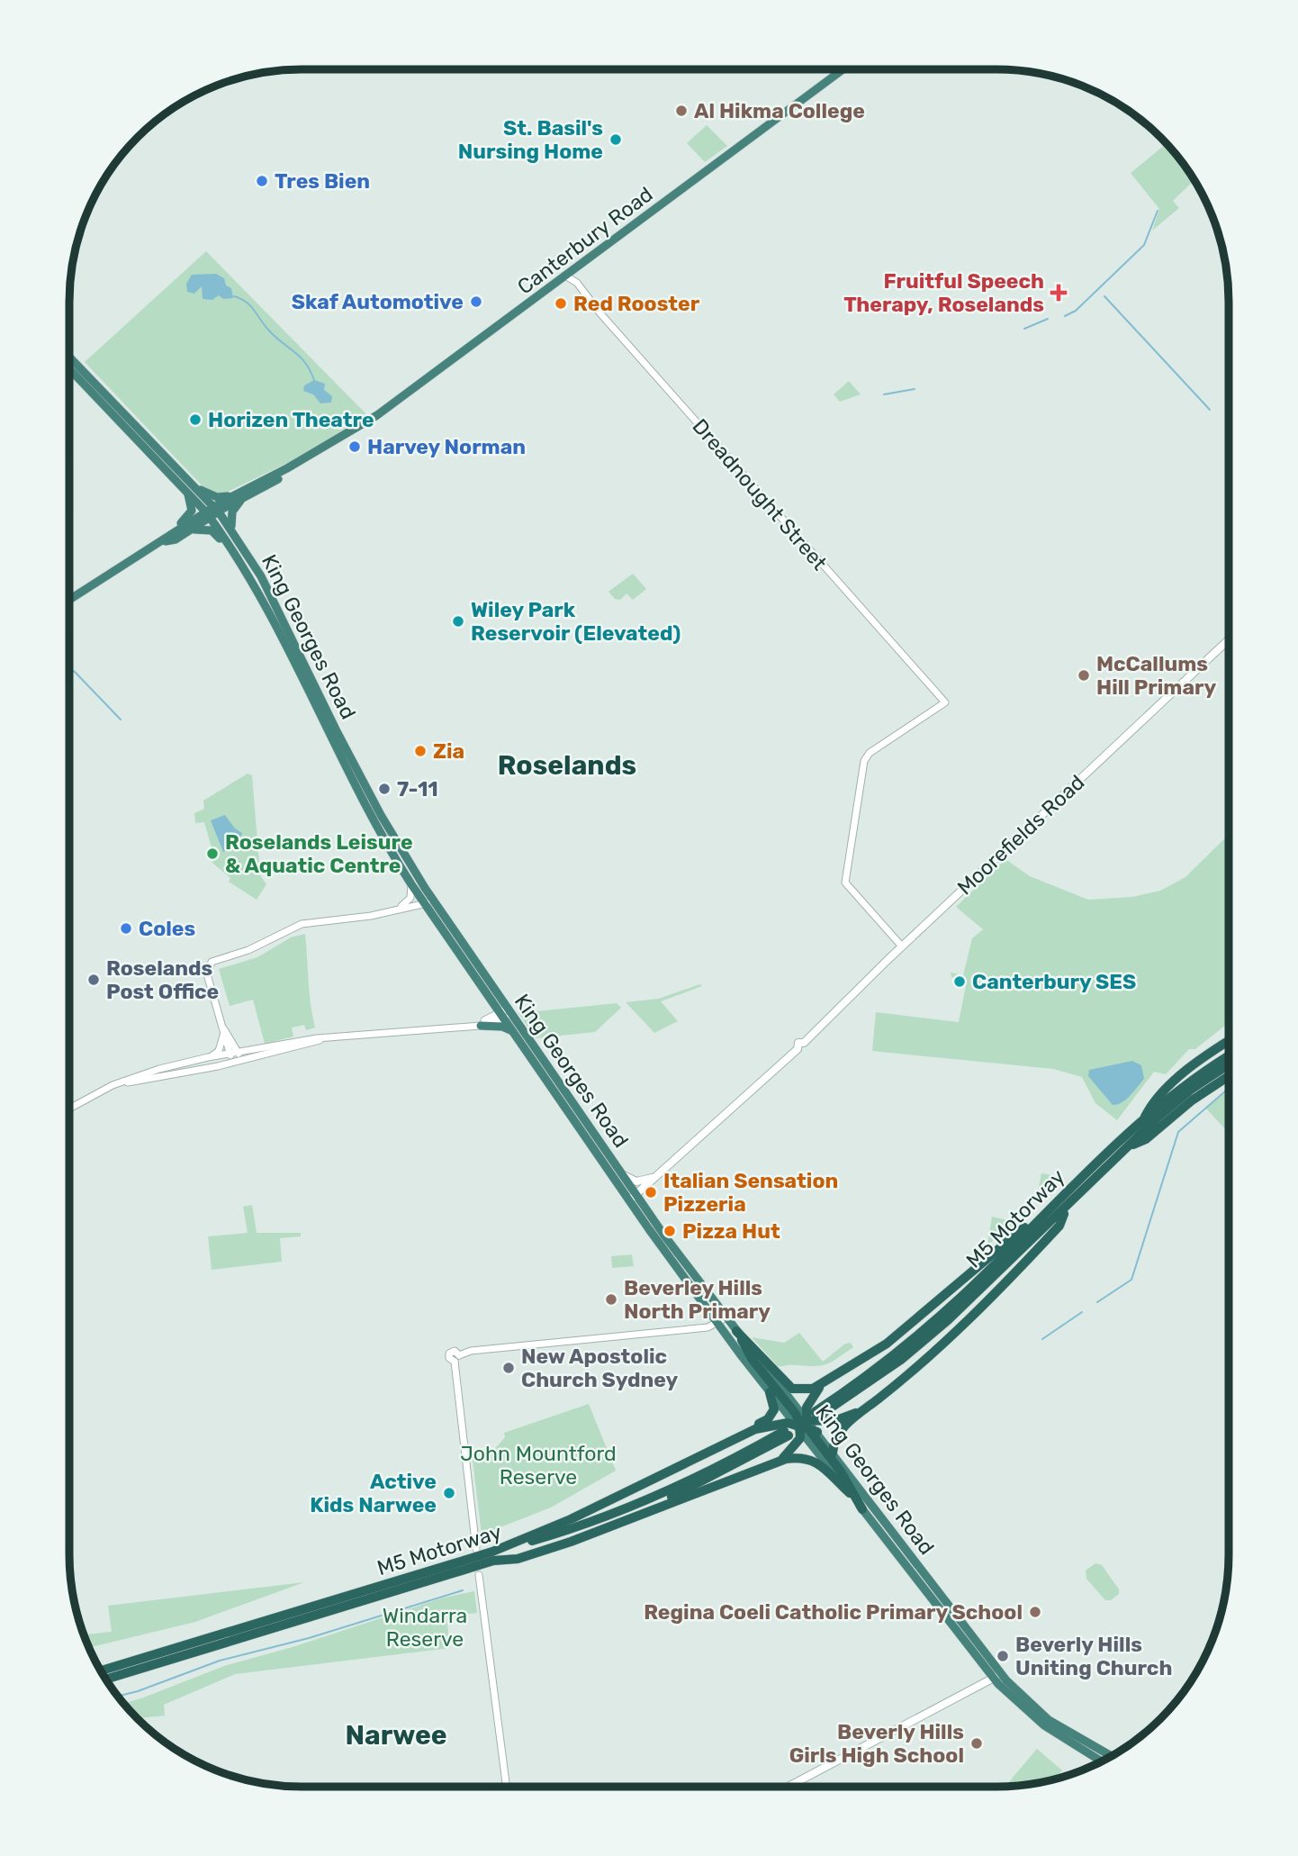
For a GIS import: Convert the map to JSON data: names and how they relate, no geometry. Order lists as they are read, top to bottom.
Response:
{
  "streets": {
    "highway": ["Canterbury Road", "King Georges Road", "M5 Motorway"],
    "main road": ["Moorefields Road"],
    "street": ["Dreadnought Street"]
  },
  "crossings": [
    ["Canterbury Road", "Dreadnought Street"],
    ["Canterbury Road", "King Georges Road"],
    ["Dreadnought Street", "Moorefields Road"],
    ["King Georges Road", "Moorefields Road"]
  ],
  "districts": ["Roselands", "Narwee"],
  "parks": ["John Mountford Reserve", "Windarra Reserve"],
  "places": {
    "other": [
      "Al Hikma College",
      "St. Basil's Nursing Home",
      "Tres Bien",
      "Skaf Automotive",
      "Red Rooster",
      "Horizen Theatre",
      "Harvey Norman",
      "Wiley Park Reservoir (Elevated)",
      "McCallums Hill Primary",
      "Zia",
      "7-11",
      "Roselands Leisure & Aquatic Centre",
      "Coles",
      "Roselands Post Office",
      "Canterbury SES",
      "Italian Sensation Pizzeria",
      "Pizza Hut",
      "Beverley Hills North Primary",
      "New Apostolic Church Sydney",
      "Active Kids Narwee",
      "Regina Coeli Catholic Primary School",
      "Beverly Hills Uniting Church",
      "Beverly Hills Girls High School"
    ],
    "health": ["Fruitful Speech Therapy, Roselands"]
  }
}
